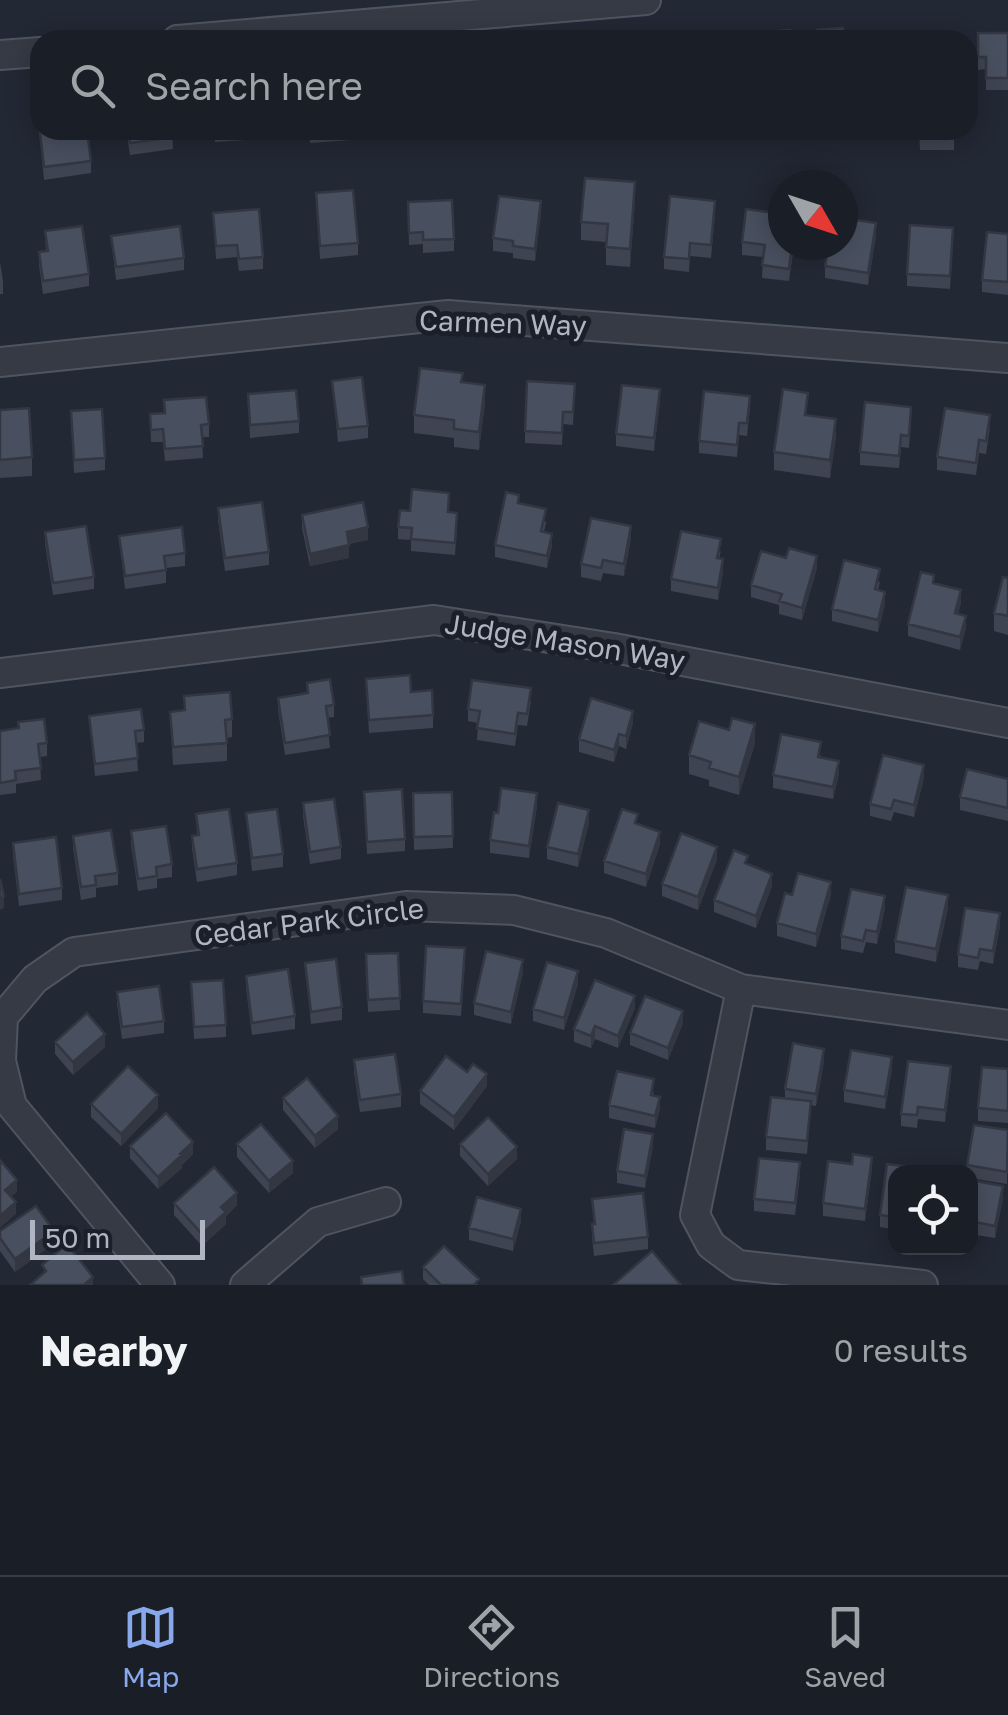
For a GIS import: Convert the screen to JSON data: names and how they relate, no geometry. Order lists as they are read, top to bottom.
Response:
{
  "streets": {
    "street": ["Carmen Way", "Judge Mason Way", "Cedar Park Circle"]
  },
  "scale_bar": "50 m",
  "north": "bottom right",
  "page": {
    "search": "Search here",
    "scale": "50 m",
    "heading": ["Nearby", "0 results"],
    "nav": ["Map", "Directions", "Saved"]
  }
}
